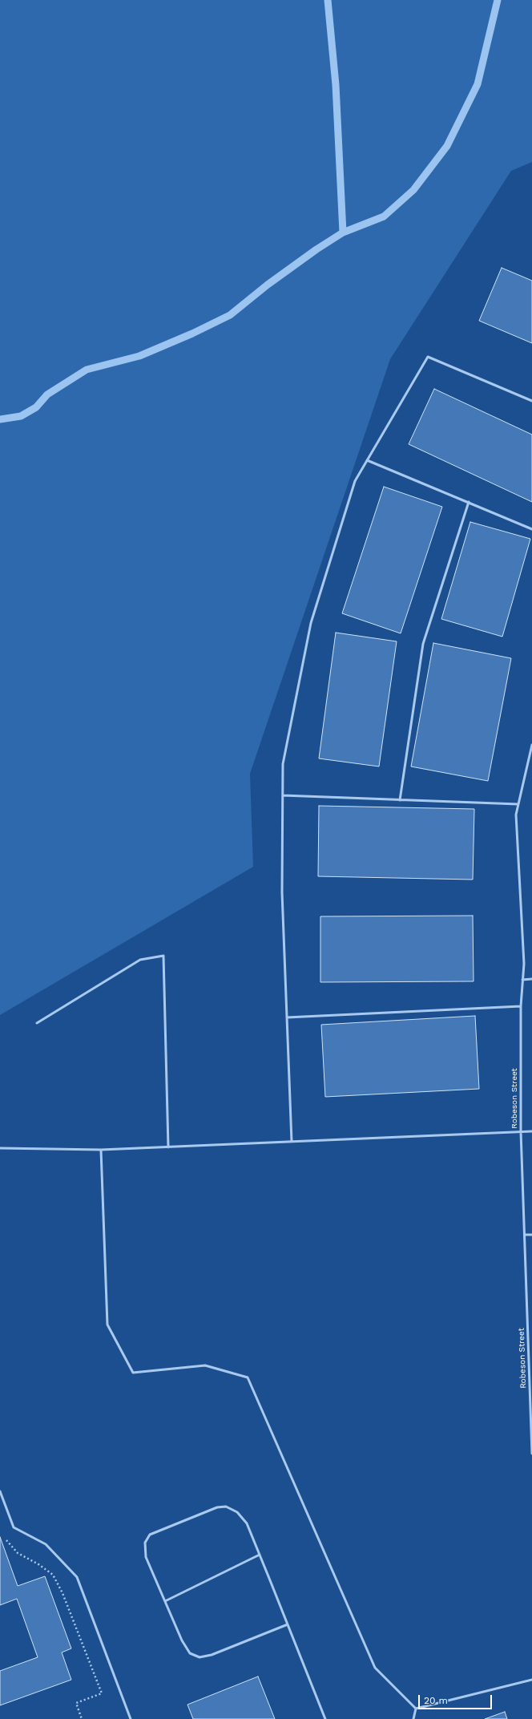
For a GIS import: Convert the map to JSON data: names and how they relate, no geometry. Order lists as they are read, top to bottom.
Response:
{
  "streets": {
    "lane": ["Robeson Street"]
  },
  "scale_bar": "20 m"
}
